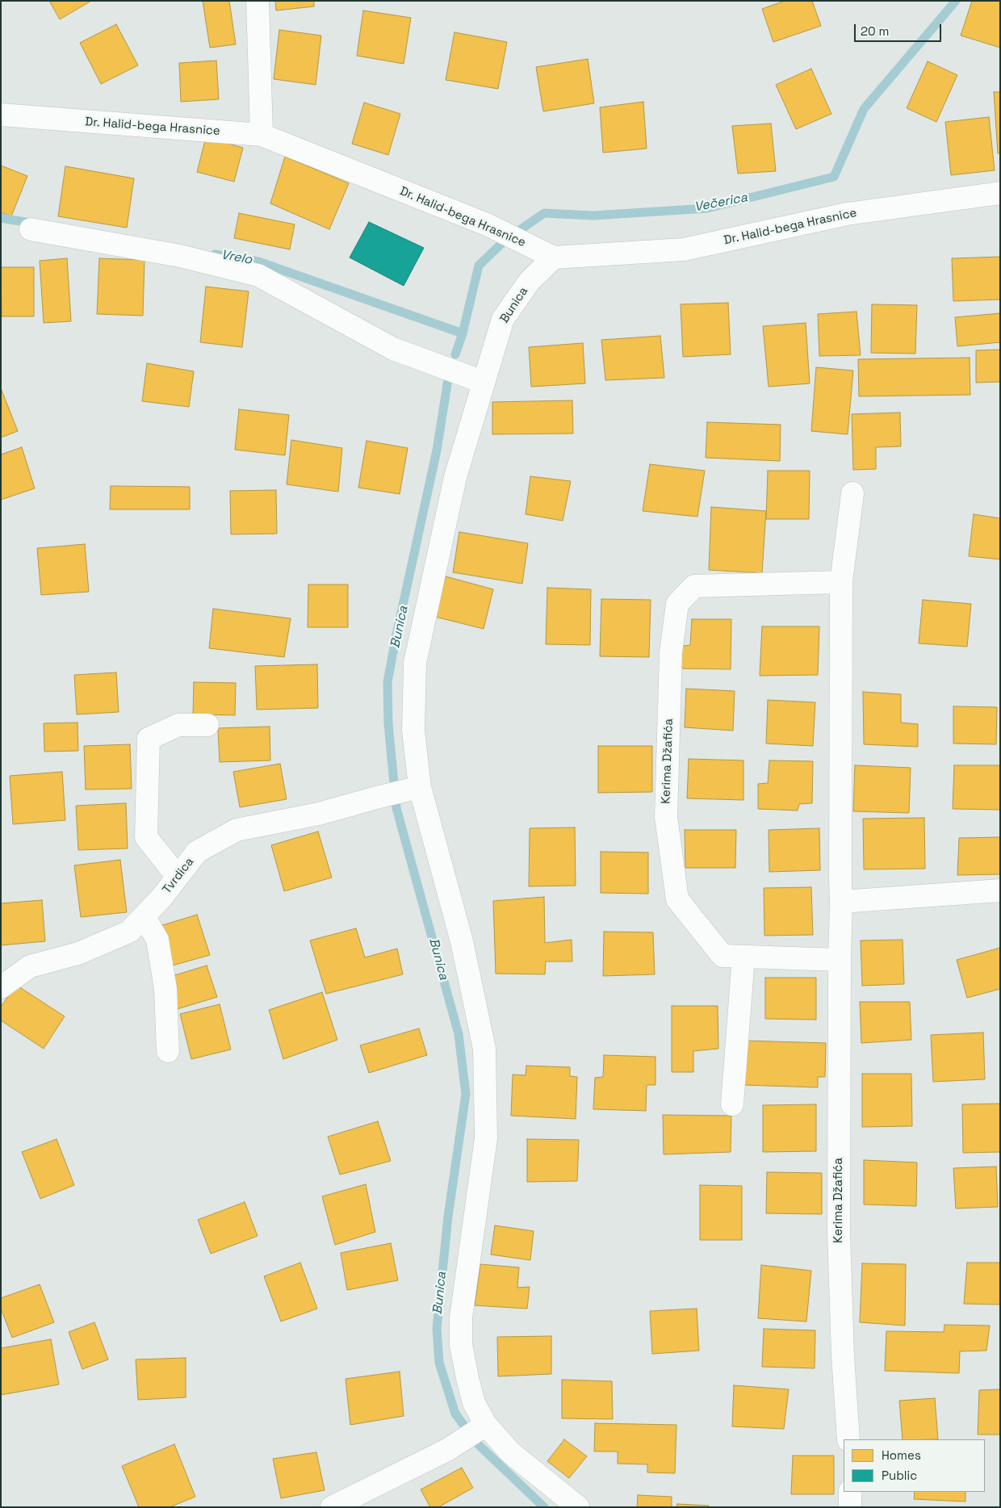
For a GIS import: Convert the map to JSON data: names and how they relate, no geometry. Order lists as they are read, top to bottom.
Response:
{
  "streets": {
    "street": [
      "Dr. Halid-bega Hrasnice",
      "Bunica",
      "Kerima Džafića",
      "Tvrdica"
    ]
  },
  "crossings": [
    ["Dr. Halid-bega Hrasnice", "Bunica"],
    ["Bunica", "Tvrdica"]
  ],
  "water": ["Večerica", "Vrelo", "Bunica"],
  "legend": ["Homes", "Public"],
  "scale_bar": "20 m"
}
